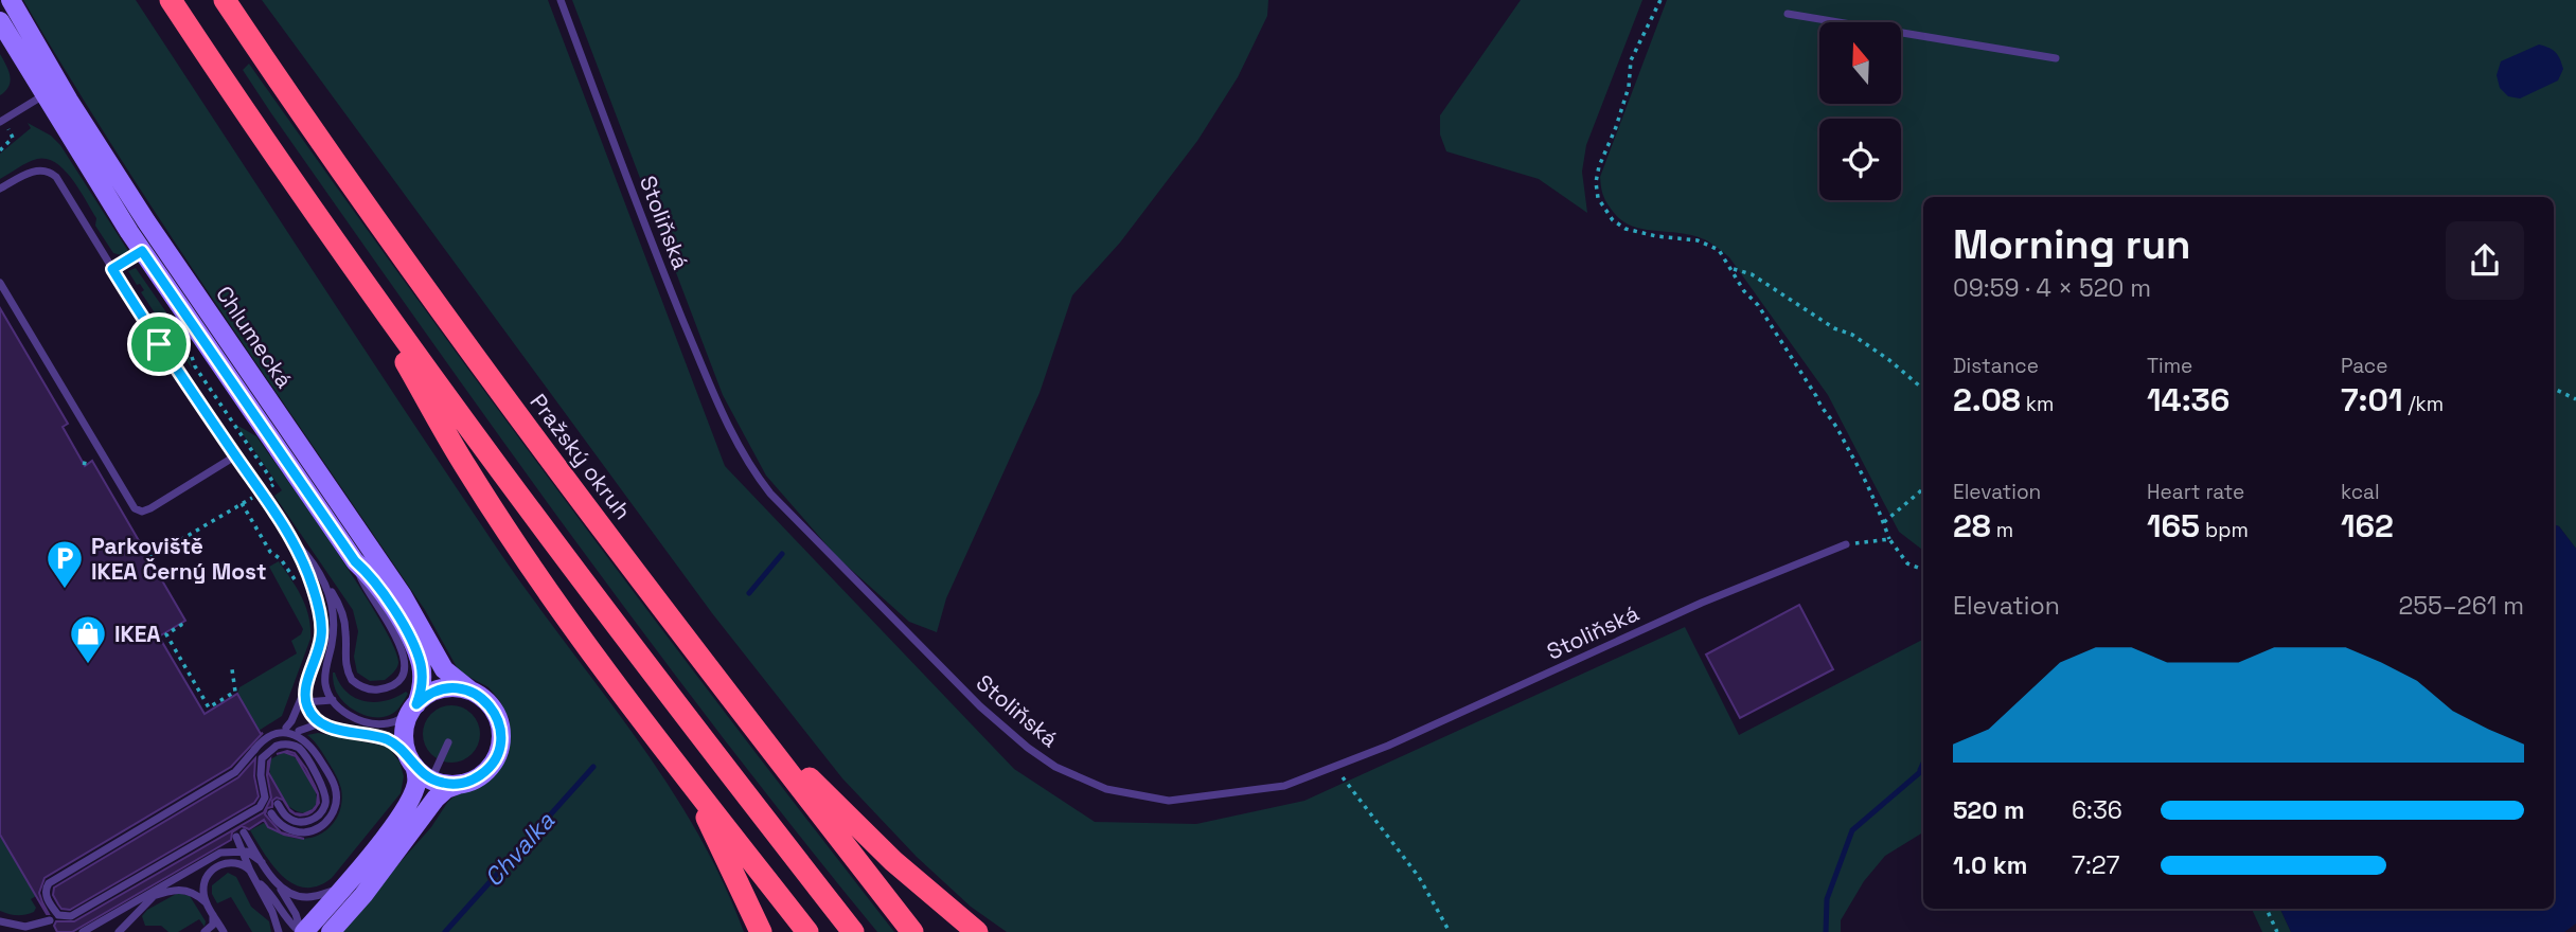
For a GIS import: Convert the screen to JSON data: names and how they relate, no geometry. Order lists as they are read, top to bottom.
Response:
{
  "streets": {
    "highway": ["Pražský okruh"],
    "main road": ["Chlumecká"],
    "lane": ["Stoliňská"]
  },
  "water": ["Chvalka"],
  "places": {
    "parking": ["Parkoviště IKEA Černý Most"],
    "shop": ["IKEA"]
  },
  "north": "top",
  "page": {
    "heading": ["Morning run", "09:59 · 4 × 520 m"],
    "stats": [
      ["Distance", "2.08 km"],
      ["Time", "14:36"],
      ["Pace", "7:01 /km"],
      ["Elevation", "28 m"],
      ["Heart rate", "165 bpm"],
      ["kcal", "162"]
    ],
    "chart": ["Elevation", "255–261 m"],
    "list": [
      {
        "name": "520 m",
        "note": "6:36"
      },
      {
        "name": "1.0 km",
        "note": "7:27"
      }
    ]
  }
}
